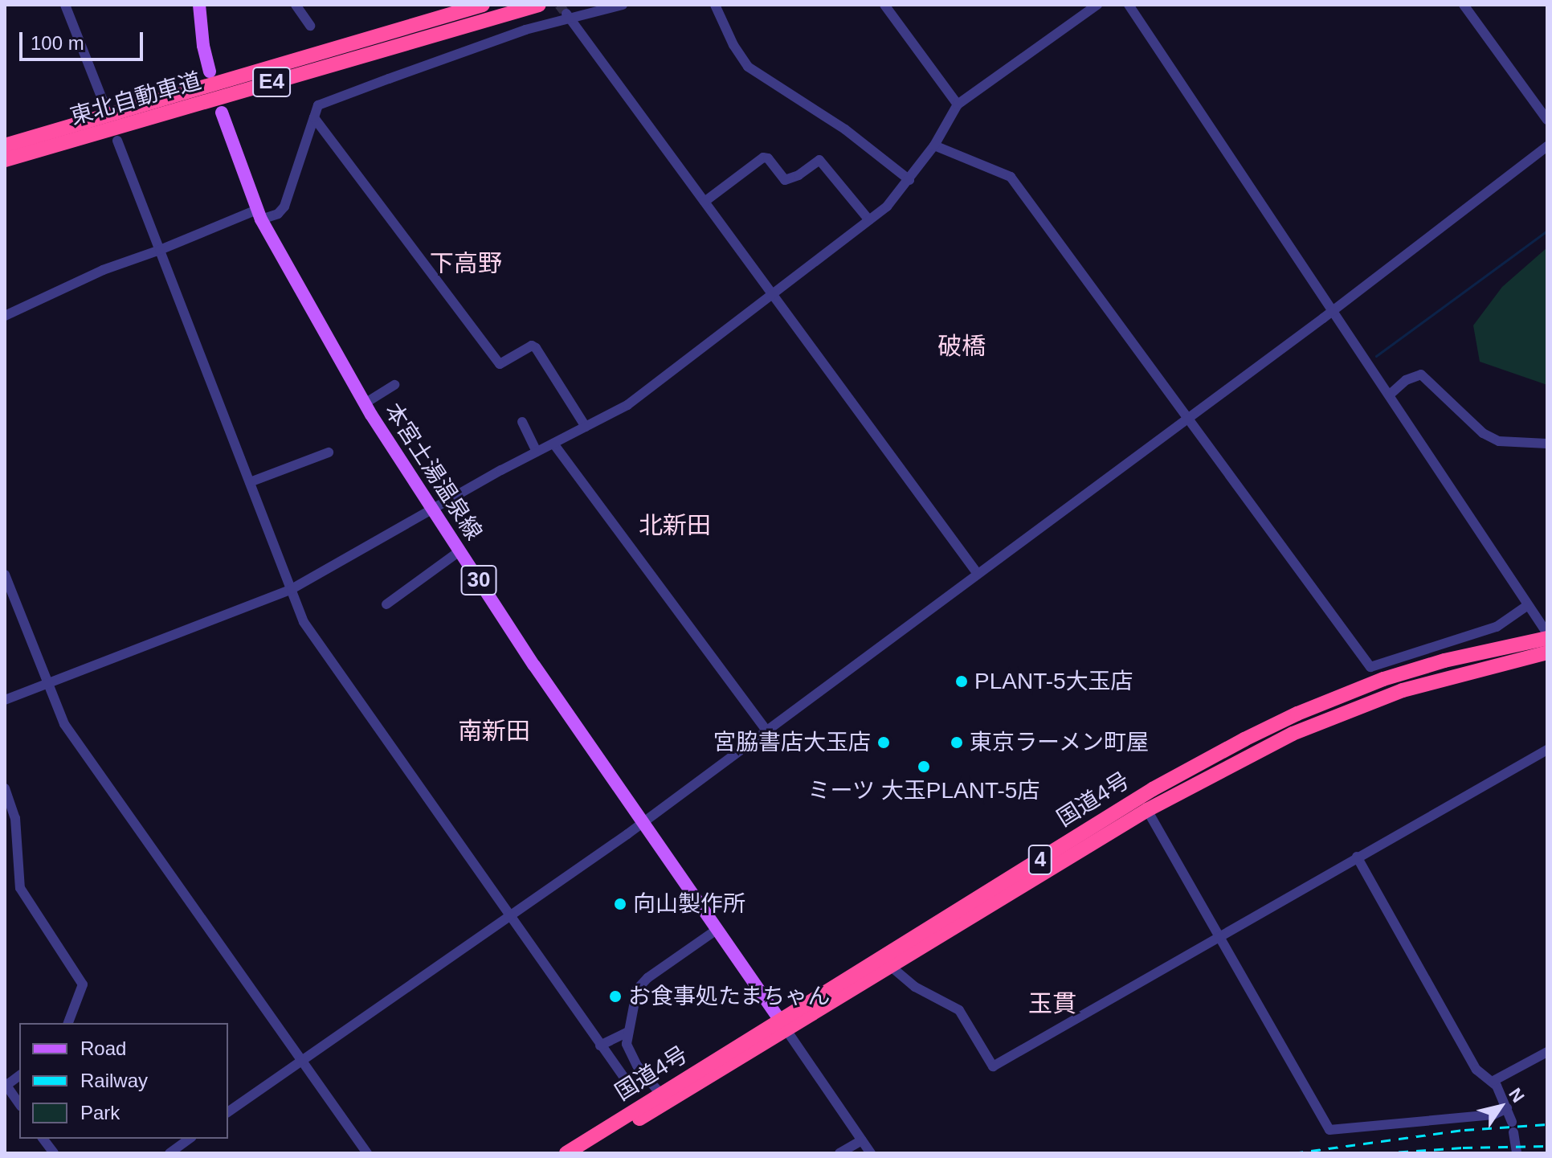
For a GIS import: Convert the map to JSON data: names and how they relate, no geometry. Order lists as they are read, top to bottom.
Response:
{
  "streets": {
    "highway": [
      "E4",
      "東北自動車道",
      "国道4号",
      "4"
    ],
    "main road": ["本宮土湯温泉線", "30"]
  },
  "crossings": [
    ["本宮土湯温泉線", "国道4号"]
  ],
  "districts": [
    "下高野",
    "破橋",
    "北新田",
    "南新田",
    "玉貫"
  ],
  "places": [
    "PLANT-5大玉店",
    "宮脇書店大玉店",
    "東京ラーメン町屋",
    "ミーツ 大玉PLANT-5店",
    "向山製作所",
    "お食事処たまちゃん"
  ],
  "legend": ["Road", "Railway", "Park"],
  "scale_bar": "100 m",
  "north": "top right"
}
